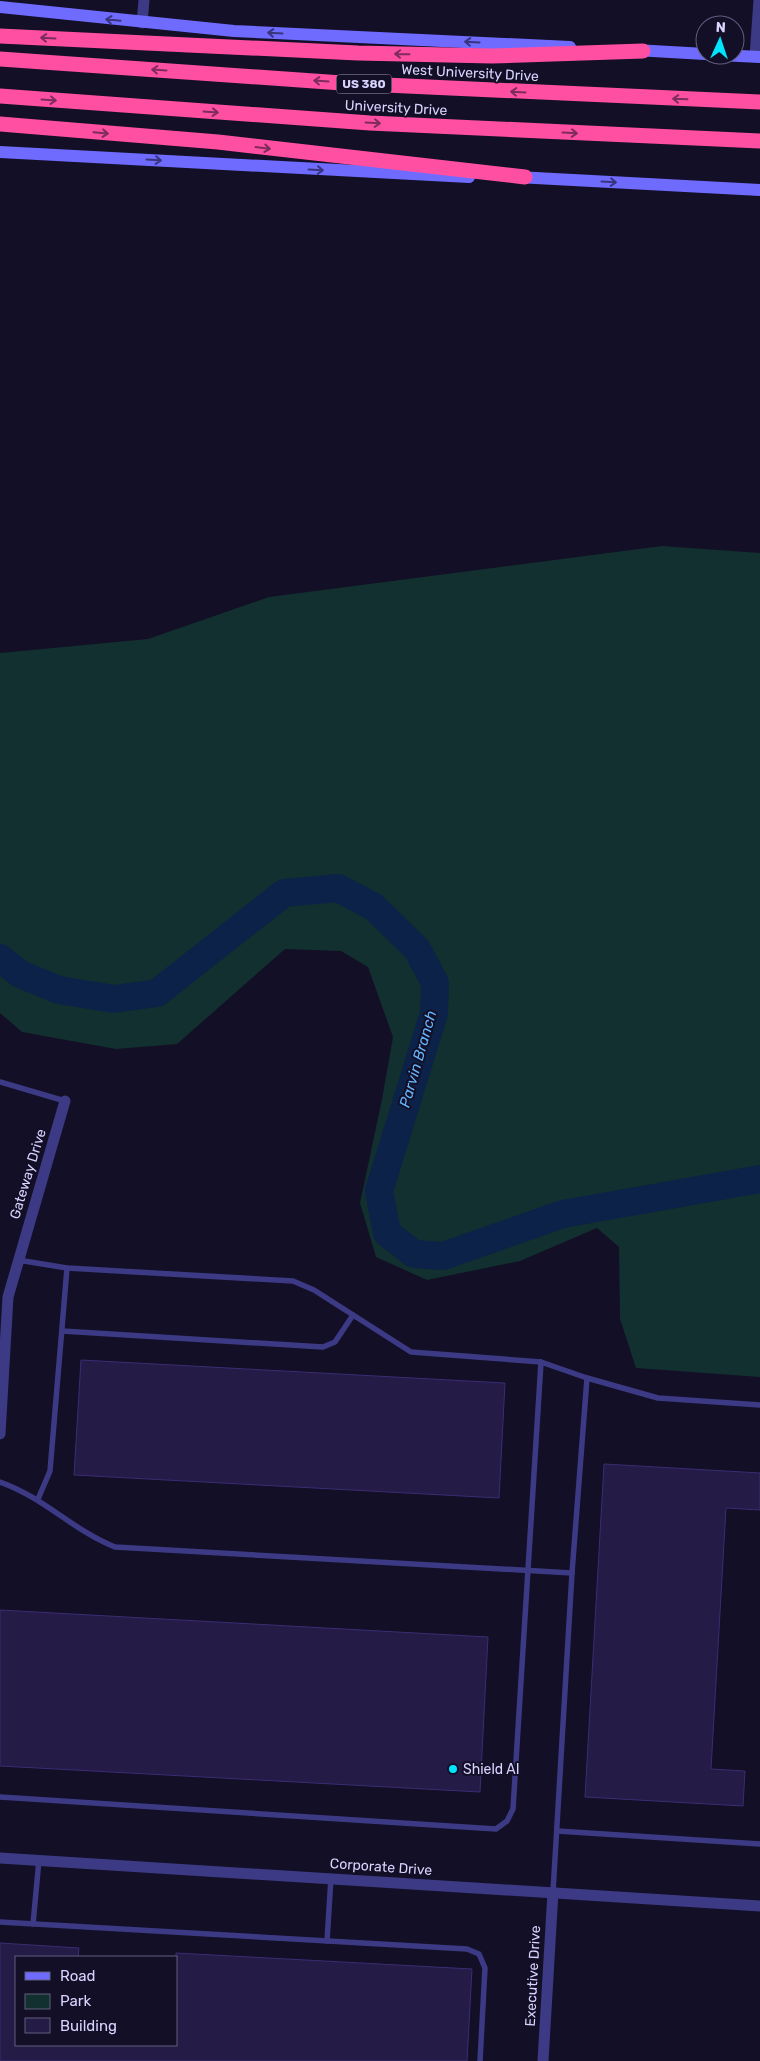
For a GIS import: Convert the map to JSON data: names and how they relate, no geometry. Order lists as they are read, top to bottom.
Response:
{
  "streets": {
    "highway": ["West University Drive", "US 380", "University Drive"],
    "street": ["Gateway Drive", "Corporate Drive", "Executive Drive"]
  },
  "crossings": [
    ["Corporate Drive", "Executive Drive"]
  ],
  "water": ["Parvin Branch"],
  "places": ["Shield AI"],
  "legend": ["Road", "Park", "Building"],
  "north": "top"
}
